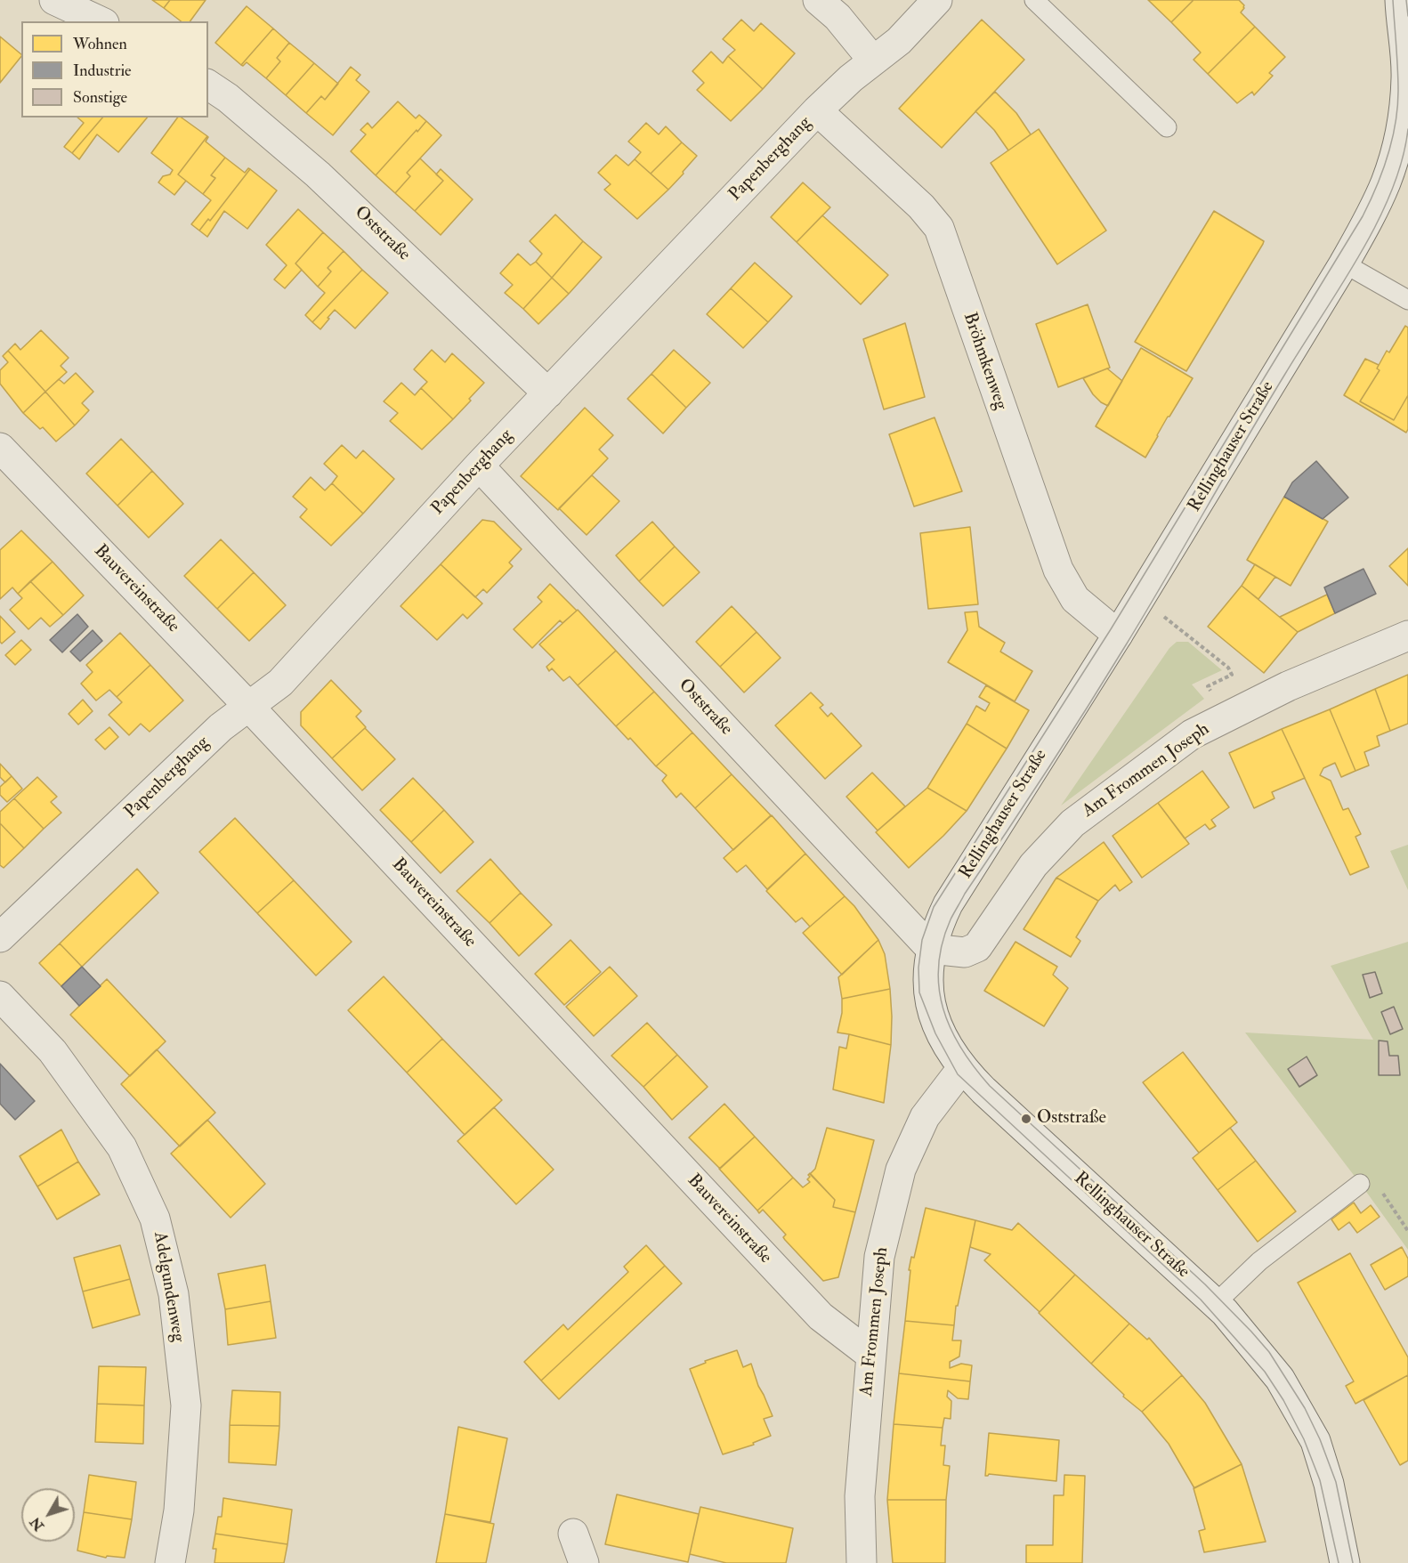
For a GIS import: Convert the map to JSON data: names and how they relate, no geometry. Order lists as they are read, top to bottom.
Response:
{
  "streets": {
    "street": [
      "Papenberghang",
      "Oststraße",
      "Bröhmkenweg",
      "Rellinghauser Straße",
      "Bauvereinstraße",
      "Am Frommen Joseph",
      "Adelgundenweg"
    ]
  },
  "crossings": [
    ["Papenberghang", "Oststraße"],
    ["Papenberghang", "Bröhmkenweg"],
    ["Papenberghang", "Bauvereinstraße"],
    ["Oststraße", "Rellinghauser Straße"],
    ["Oststraße", "Am Frommen Joseph"],
    ["Bröhmkenweg", "Rellinghauser Straße"],
    ["Rellinghauser Straße", "Am Frommen Joseph"],
    ["Bauvereinstraße", "Am Frommen Joseph"]
  ],
  "places": ["Oststraße"],
  "legend": ["Wohnen", "Industrie", "Sonstige"],
  "north": "bottom left"
}
